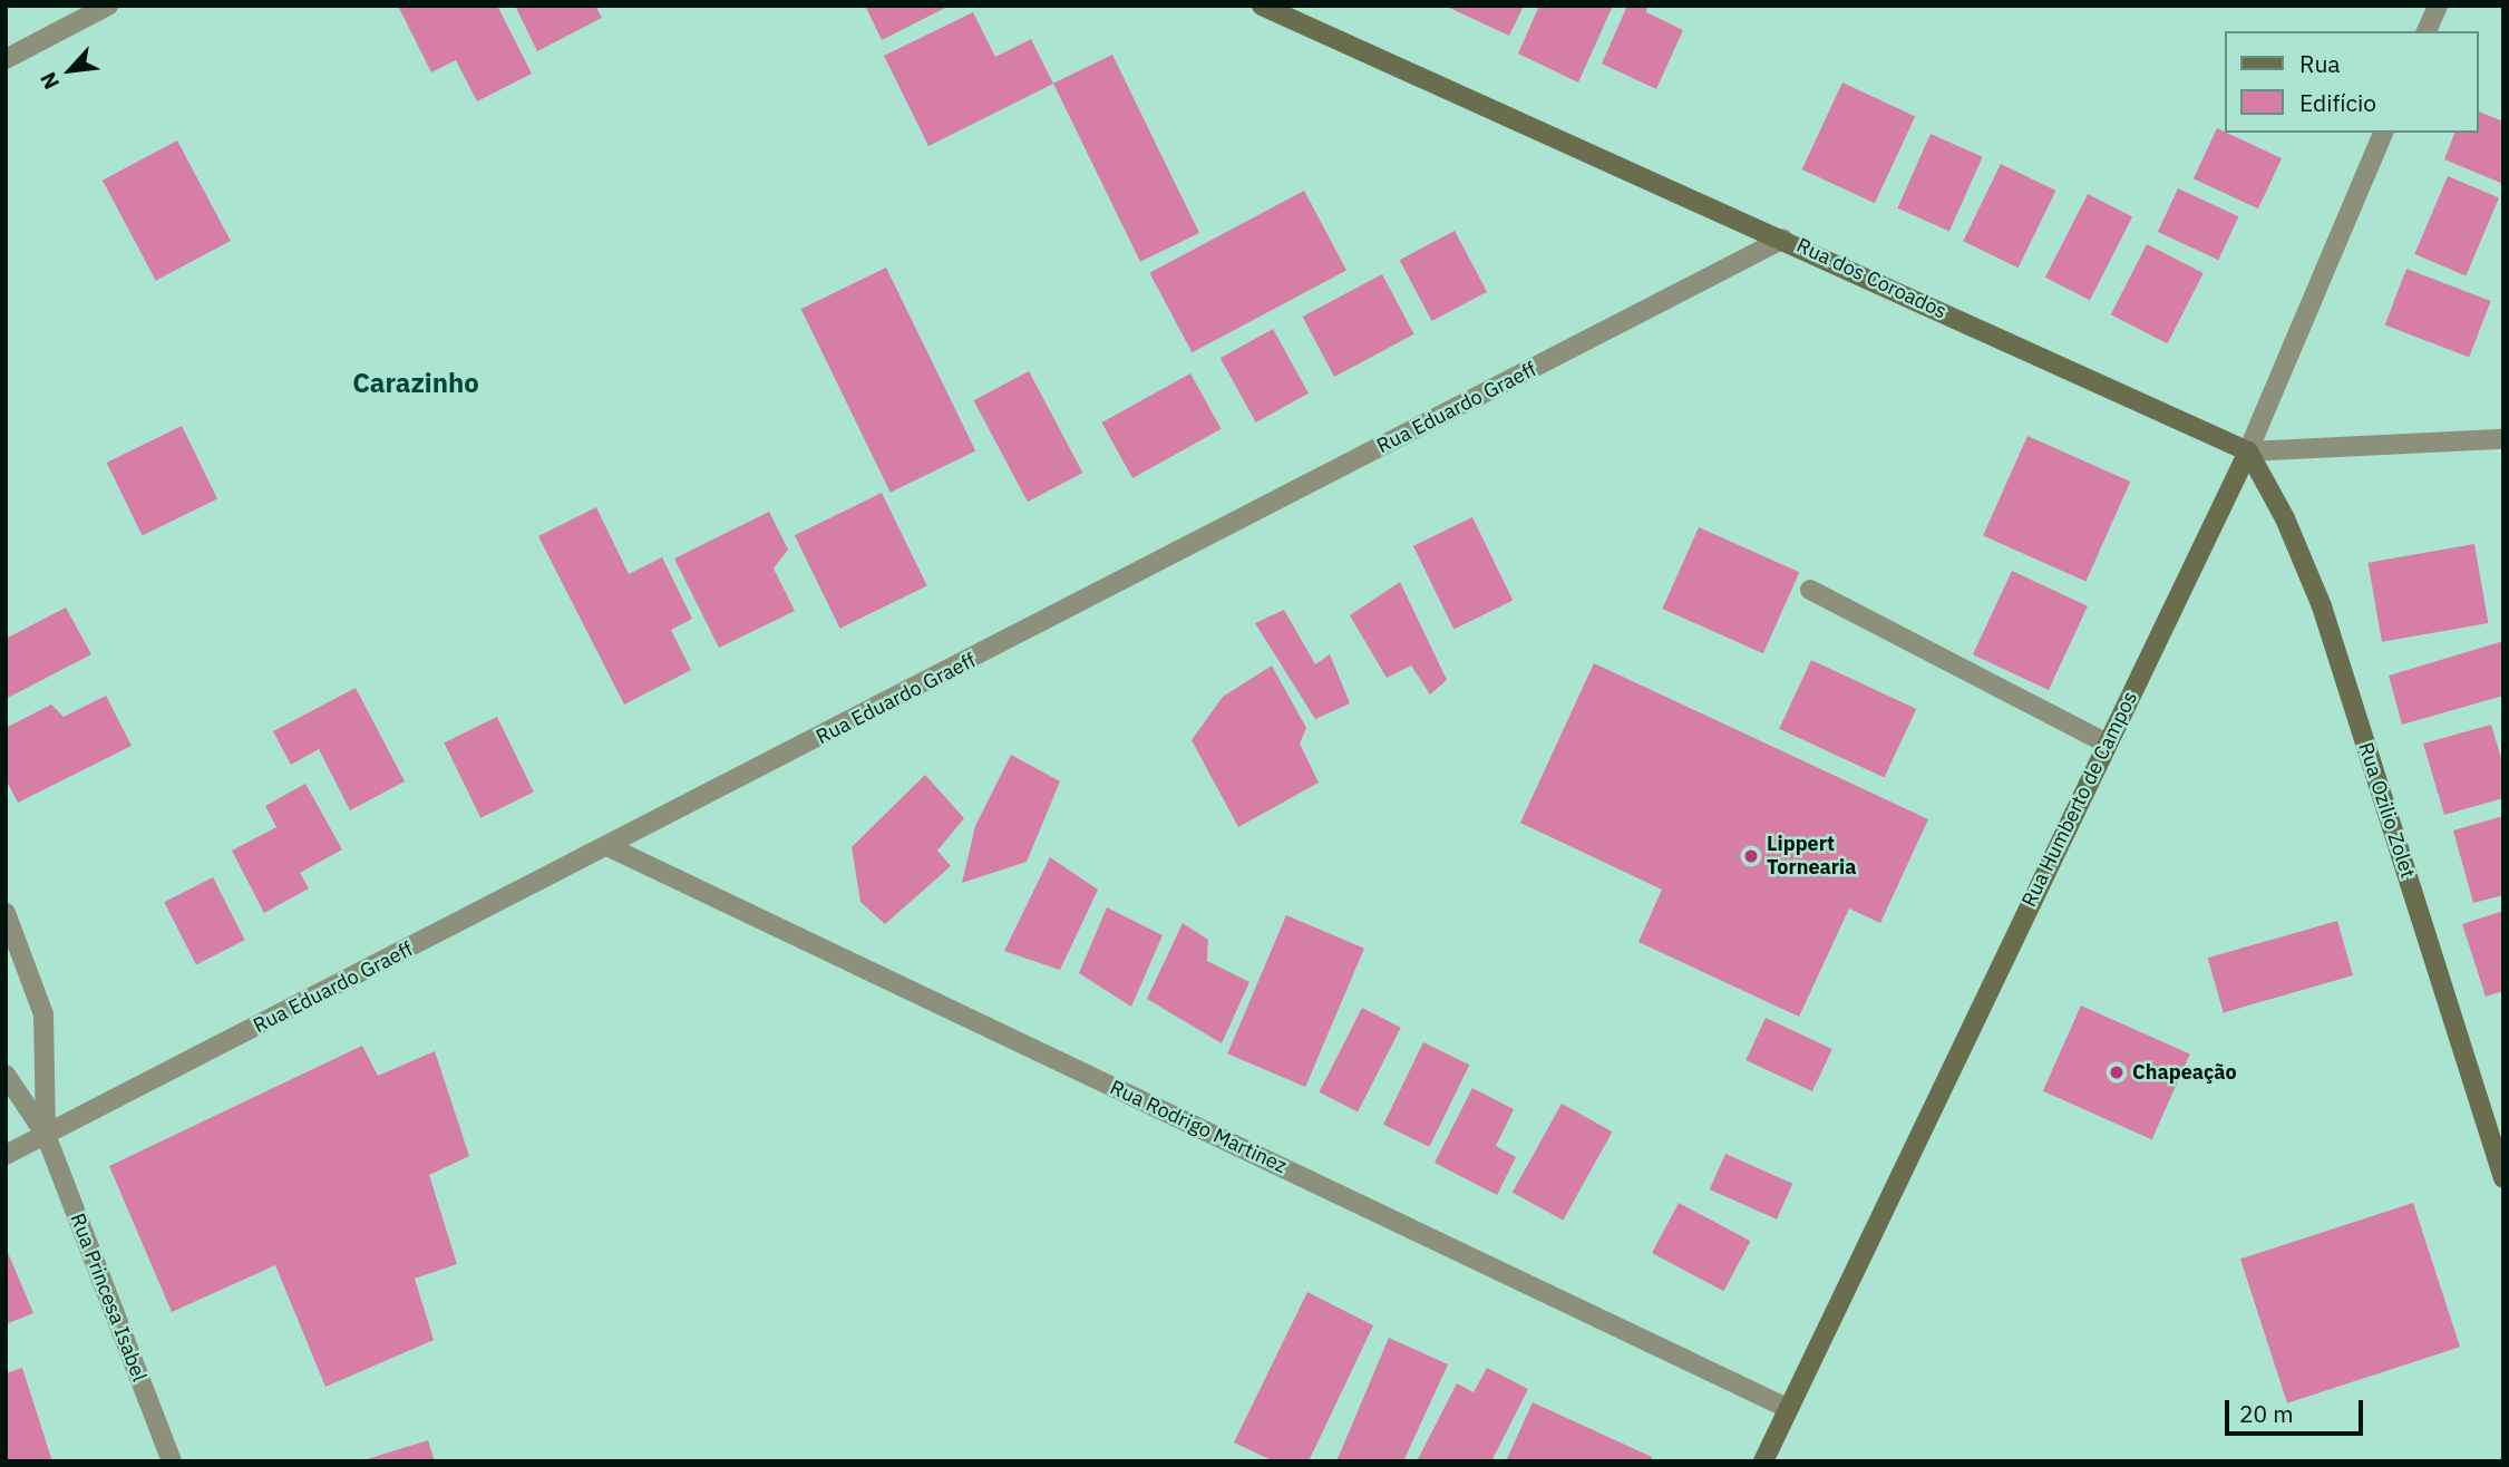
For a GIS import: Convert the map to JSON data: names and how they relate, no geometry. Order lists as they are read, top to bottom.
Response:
{
  "streets": {
    "street": [
      "Rua dos Coroados",
      "Rua Eduardo Graeff",
      "Rua Humberto de Campos",
      "Rua Ozilio Zolet",
      "Rua Rodrigo Martinez",
      "Rua Princesa Isabel"
    ]
  },
  "crossings": [
    ["Rua dos Coroados", "Rua Eduardo Graeff"],
    ["Rua dos Coroados", "Rua Humberto de Campos"],
    ["Rua dos Coroados", "Rua Ozilio Zolet"],
    ["Rua Eduardo Graeff", "Rua Rodrigo Martinez"],
    ["Rua Eduardo Graeff", "Rua Princesa Isabel"],
    ["Rua Humberto de Campos", "Rua Ozilio Zolet"],
    ["Rua Humberto de Campos", "Rua Rodrigo Martinez"]
  ],
  "districts": ["Carazinho"],
  "places": ["Lippert Tornearia", "Chapeação"],
  "legend": ["Rua", "Edifício"],
  "scale_bar": "20 m",
  "north": "bottom left"
}
